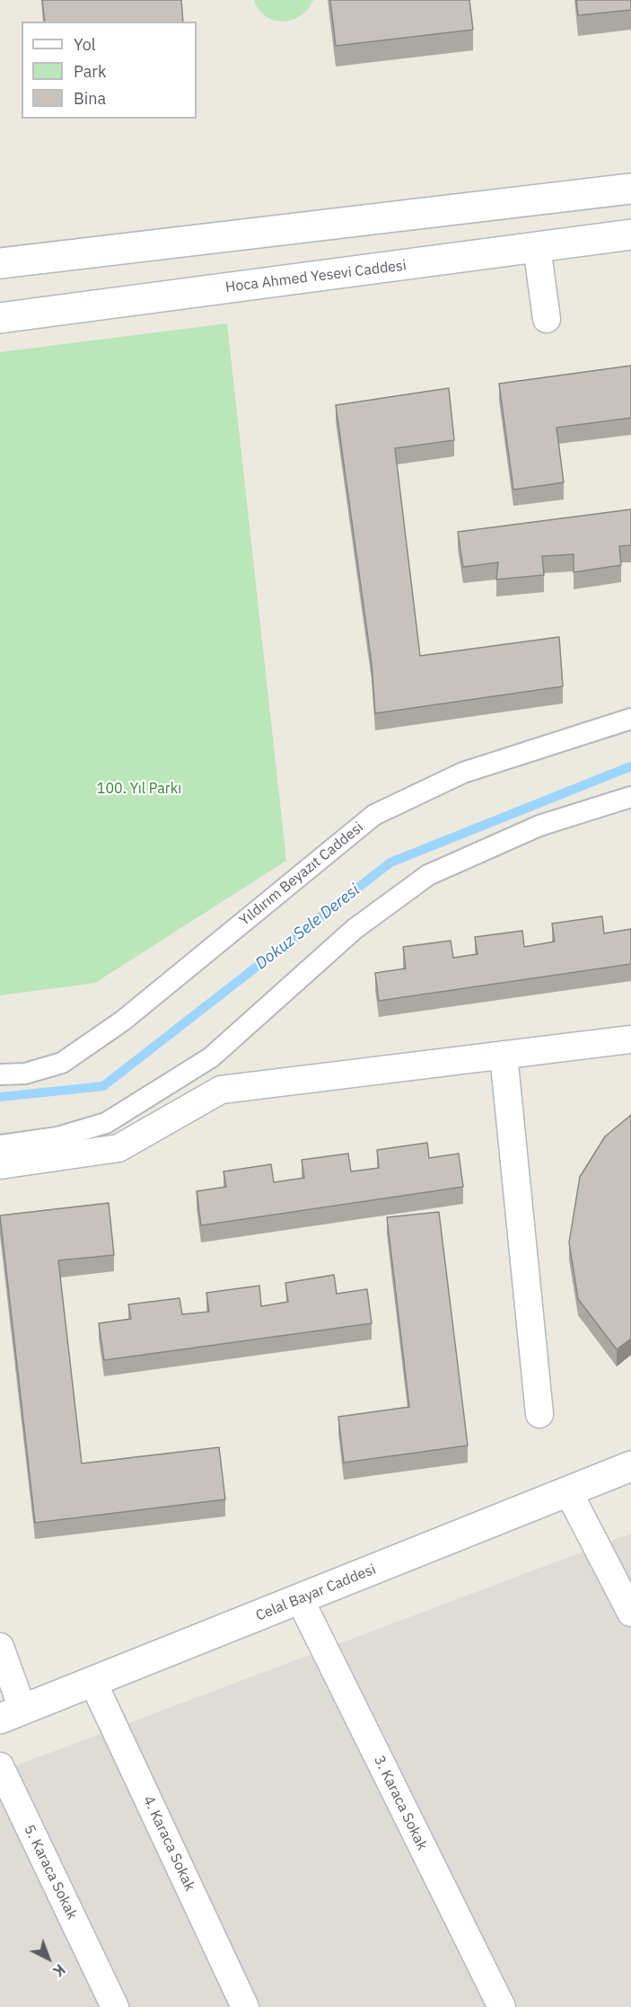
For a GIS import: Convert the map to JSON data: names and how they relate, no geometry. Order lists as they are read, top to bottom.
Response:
{
  "streets": {
    "street": [
      "Hoca Ahmed Yesevi Caddesi",
      "Yıldırım Beyazıt Caddesi",
      "Celal Bayar Caddesi",
      "3. Karaca Sokak",
      "4. Karaca Sokak",
      "5. Karaca Sokak"
    ]
  },
  "crossings": [
    ["Celal Bayar Caddesi", "3. Karaca Sokak"],
    ["Celal Bayar Caddesi", "4. Karaca Sokak"]
  ],
  "water": ["Dokuz Sele Deresi"],
  "parks": ["100. Yıl Parkı"],
  "legend": ["Yol", "Park", "Bina"],
  "north": "bottom right"
}
